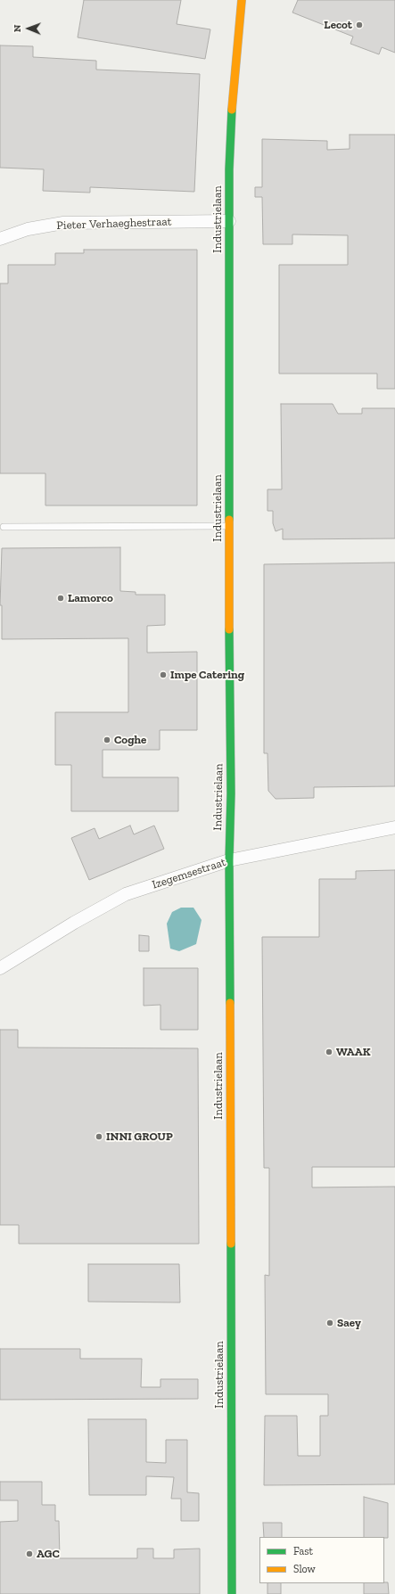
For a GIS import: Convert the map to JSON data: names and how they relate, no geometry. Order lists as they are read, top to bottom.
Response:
{
  "streets": {
    "street": ["Industrielaan", "Pieter Verhaeghestraat", "Izegemsestraat"]
  },
  "crossings": [
    ["Industrielaan", "Pieter Verhaeghestraat"],
    ["Industrielaan", "Izegemsestraat"]
  ],
  "places": [
    "Lecot",
    "Lamorco",
    "Impe Catering",
    "Coghe",
    "WAAK",
    "INNI GROUP",
    "Saey",
    "AGC"
  ],
  "legend": ["Fast", "Slow"],
  "north": "left"
}
